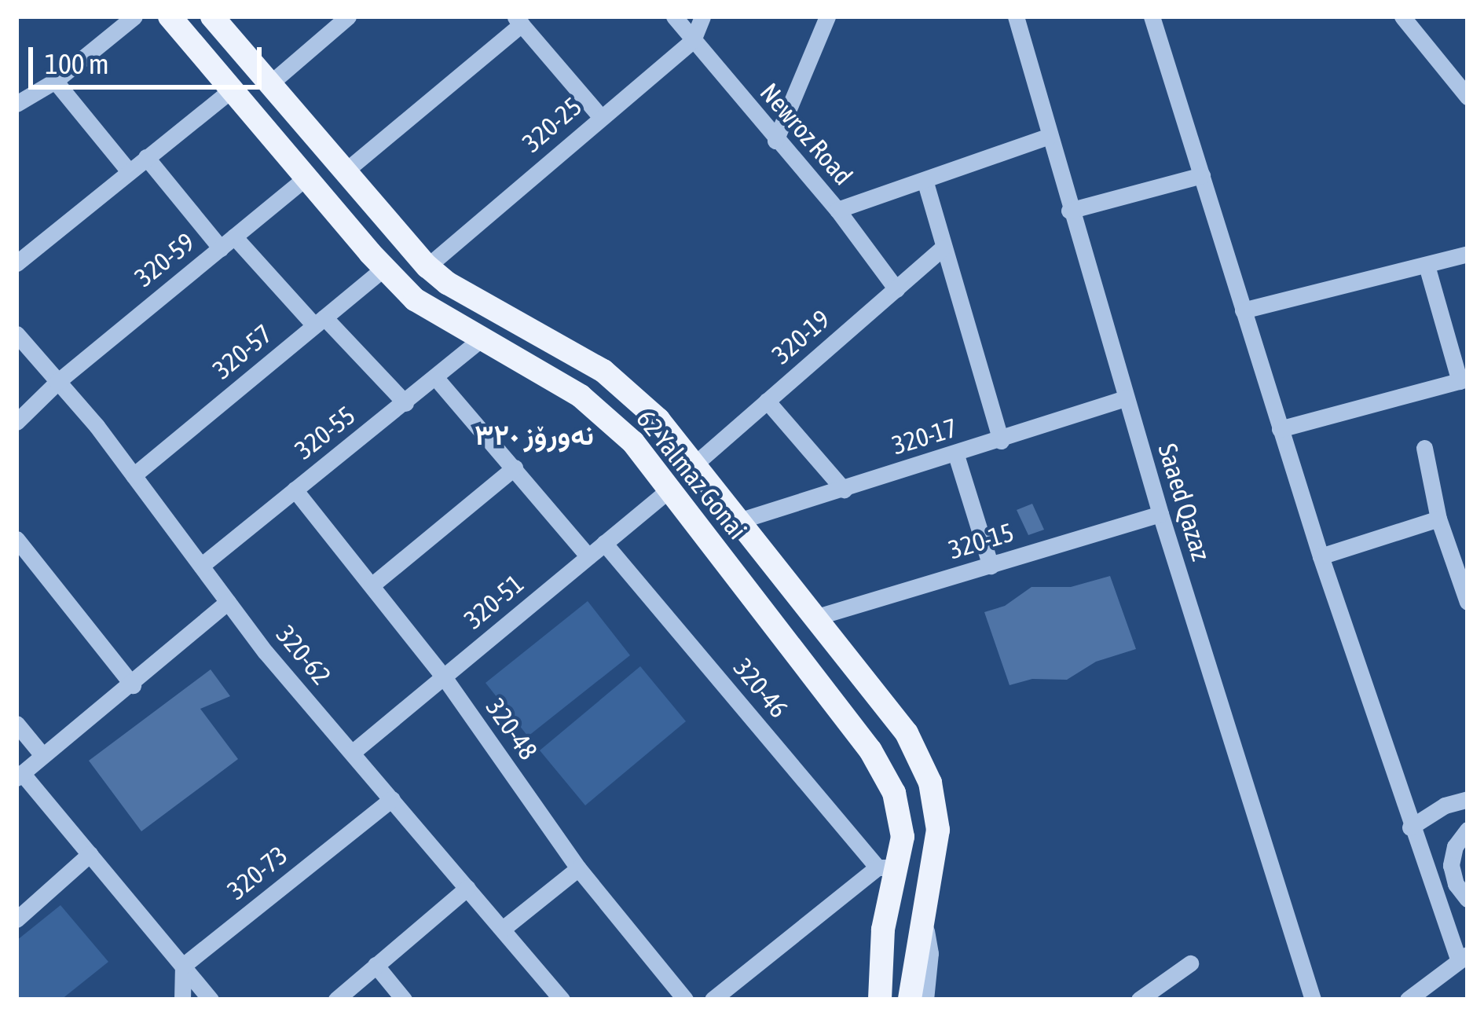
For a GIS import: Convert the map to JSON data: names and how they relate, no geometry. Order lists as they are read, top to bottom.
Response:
{
  "streets": {
    "main road": ["62 Yalmaz Gonai"],
    "street": [
      "320-25",
      "Newroz Road",
      "320-59",
      "320-19",
      "320-57",
      "320-55",
      "320-17",
      "Saaed Qazaz",
      "320-15",
      "320-51",
      "320-62",
      "320-46",
      "320-48",
      "320-73"
    ]
  },
  "crossings": [
    ["320-25", "Newroz Road"],
    ["320-25", "62 Yalmaz Gonai"],
    ["Newroz Road", "320-19"],
    ["320-59", "62 Yalmaz Gonai"],
    ["320-59", "320-62"],
    ["320-19", "62 Yalmaz Gonai"],
    ["320-57", "62 Yalmaz Gonai"],
    ["320-57", "320-62"],
    ["320-55", "62 Yalmaz Gonai"],
    ["320-55", "320-62"],
    ["320-55", "320-48"],
    ["320-17", "62 Yalmaz Gonai"],
    ["320-17", "Saaed Qazaz"],
    ["62 Yalmaz Gonai", "320-15"],
    ["62 Yalmaz Gonai", "320-51"],
    ["62 Yalmaz Gonai", "320-46"],
    ["Saaed Qazaz", "320-15"],
    ["320-51", "320-62"],
    ["320-51", "320-46"],
    ["320-51", "320-48"],
    ["320-62", "320-73"]
  ],
  "districts": ["نەورۆز ٣٢٠"],
  "scale_bar": "100 m"
}
